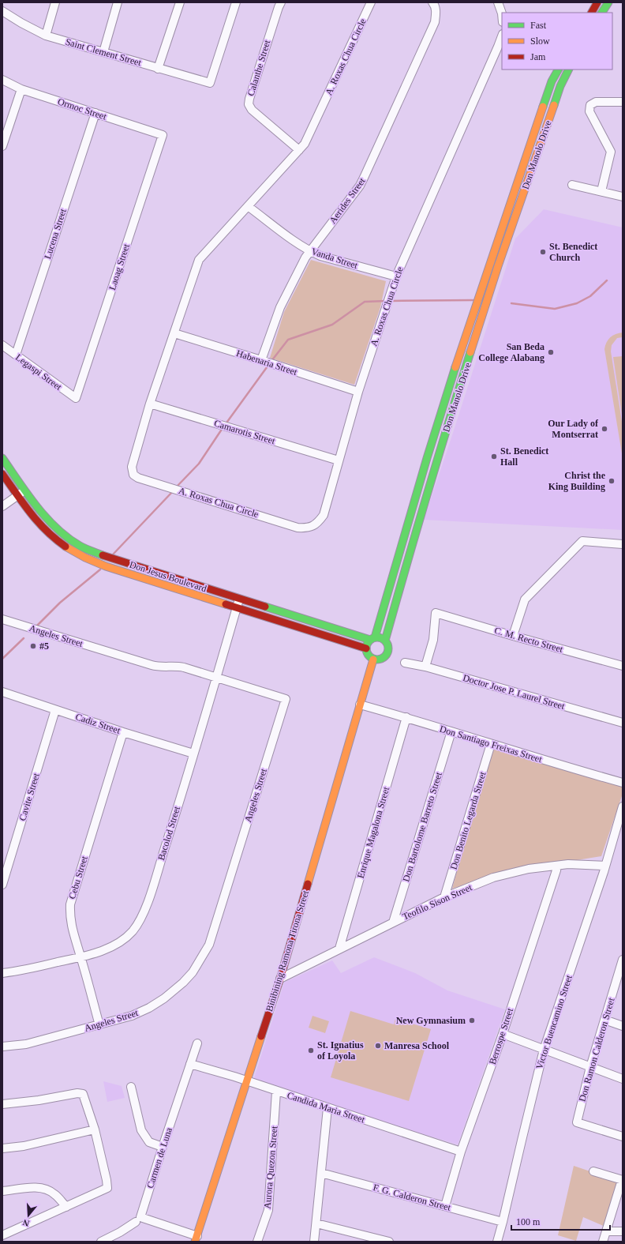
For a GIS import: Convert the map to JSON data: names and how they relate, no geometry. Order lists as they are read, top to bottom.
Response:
{
  "streets": {
    "street": [
      "Saint Clement Street",
      "A. Roxas Chua Circle",
      "Calanthe Street",
      "Ormoc Street",
      "Don Manolo Drive",
      "Aerides Street",
      "Lucena Street",
      "Vanda Street",
      "Laoag Street",
      "Habenaria Street",
      "Legaspi Street",
      "Camarotis Street",
      "Don Jesus Boulevard",
      "Angeles Street",
      "C. M. Recto Street",
      "Doctor Jose P. Laurel Street",
      "Cadiz Street",
      "Don Santiago Freixas Street",
      "Cavite Street",
      "Don Benito Legarda Street",
      "Don Bartolome Barreto Street",
      "Enrique Magalona Street",
      "Bacolod Street",
      "Cebu Street",
      "Teofilo Sison Street",
      "Binibining Ramona Tirona Street",
      "Victor Buencamino Street",
      "Berrospe Street",
      "Don Ramon Calderon Street",
      "Candida Maria Street",
      "Carmen de Luna",
      "Aurora Quezon Street",
      "F. G. Calderon Street"
    ]
  },
  "crossings": [
    ["A. Roxas Chua Circle", "Calanthe Street"],
    ["A. Roxas Chua Circle", "Vanda Street"],
    ["A. Roxas Chua Circle", "Habenaria Street"],
    ["A. Roxas Chua Circle", "Camarotis Street"],
    ["Ormoc Street", "Lucena Street"],
    ["Ormoc Street", "Laoag Street"],
    ["Don Manolo Drive", "Don Jesus Boulevard"],
    ["Don Manolo Drive", "Binibining Ramona Tirona Street"],
    ["Aerides Street", "Vanda Street"],
    ["Aerides Street", "Habenaria Street"],
    ["Lucena Street", "Legaspi Street"],
    ["Laoag Street", "Legaspi Street"],
    ["Don Jesus Boulevard", "Bacolod Street"],
    ["Don Jesus Boulevard", "Binibining Ramona Tirona Street"],
    ["Angeles Street", "Bacolod Street"],
    ["Angeles Street", "Cebu Street"],
    ["C. M. Recto Street", "Doctor Jose P. Laurel Street"],
    ["Cadiz Street", "Cavite Street"],
    ["Cadiz Street", "Bacolod Street"],
    ["Cadiz Street", "Cebu Street"],
    ["Don Santiago Freixas Street", "Don Benito Legarda Street"],
    ["Don Santiago Freixas Street", "Don Bartolome Barreto Street"],
    ["Don Santiago Freixas Street", "Enrique Magalona Street"],
    ["Don Santiago Freixas Street", "Binibining Ramona Tirona Street"],
    ["Don Benito Legarda Street", "Teofilo Sison Street"],
    ["Don Bartolome Barreto Street", "Teofilo Sison Street"],
    ["Enrique Magalona Street", "Teofilo Sison Street"],
    ["Bacolod Street", "Cebu Street"],
    ["Teofilo Sison Street", "Binibining Ramona Tirona Street"],
    ["Teofilo Sison Street", "Victor Buencamino Street"],
    ["Teofilo Sison Street", "Berrospe Street"],
    ["Binibining Ramona Tirona Street", "Candida Maria Street"],
    ["Binibining Ramona Tirona Street", "Carmen de Luna"],
    ["Victor Buencamino Street", "F. G. Calderon Street"],
    ["Berrospe Street", "Candida Maria Street"],
    ["Berrospe Street", "F. G. Calderon Street"],
    ["Candida Maria Street", "Carmen de Luna"],
    ["Candida Maria Street", "Aurora Quezon Street"]
  ],
  "places": [
    "St. Benedict Church",
    "San Beda College Alabang",
    "Our Lady of Montserrat",
    "St. Benedict Hall",
    "Christ the King Building",
    "#5",
    "New Gymnasium",
    "Manresa School",
    "St. Ignatius of Loyola"
  ],
  "legend": ["Fast", "Slow", "Jam"],
  "scale_bar": "100 m",
  "north": "bottom"
}
